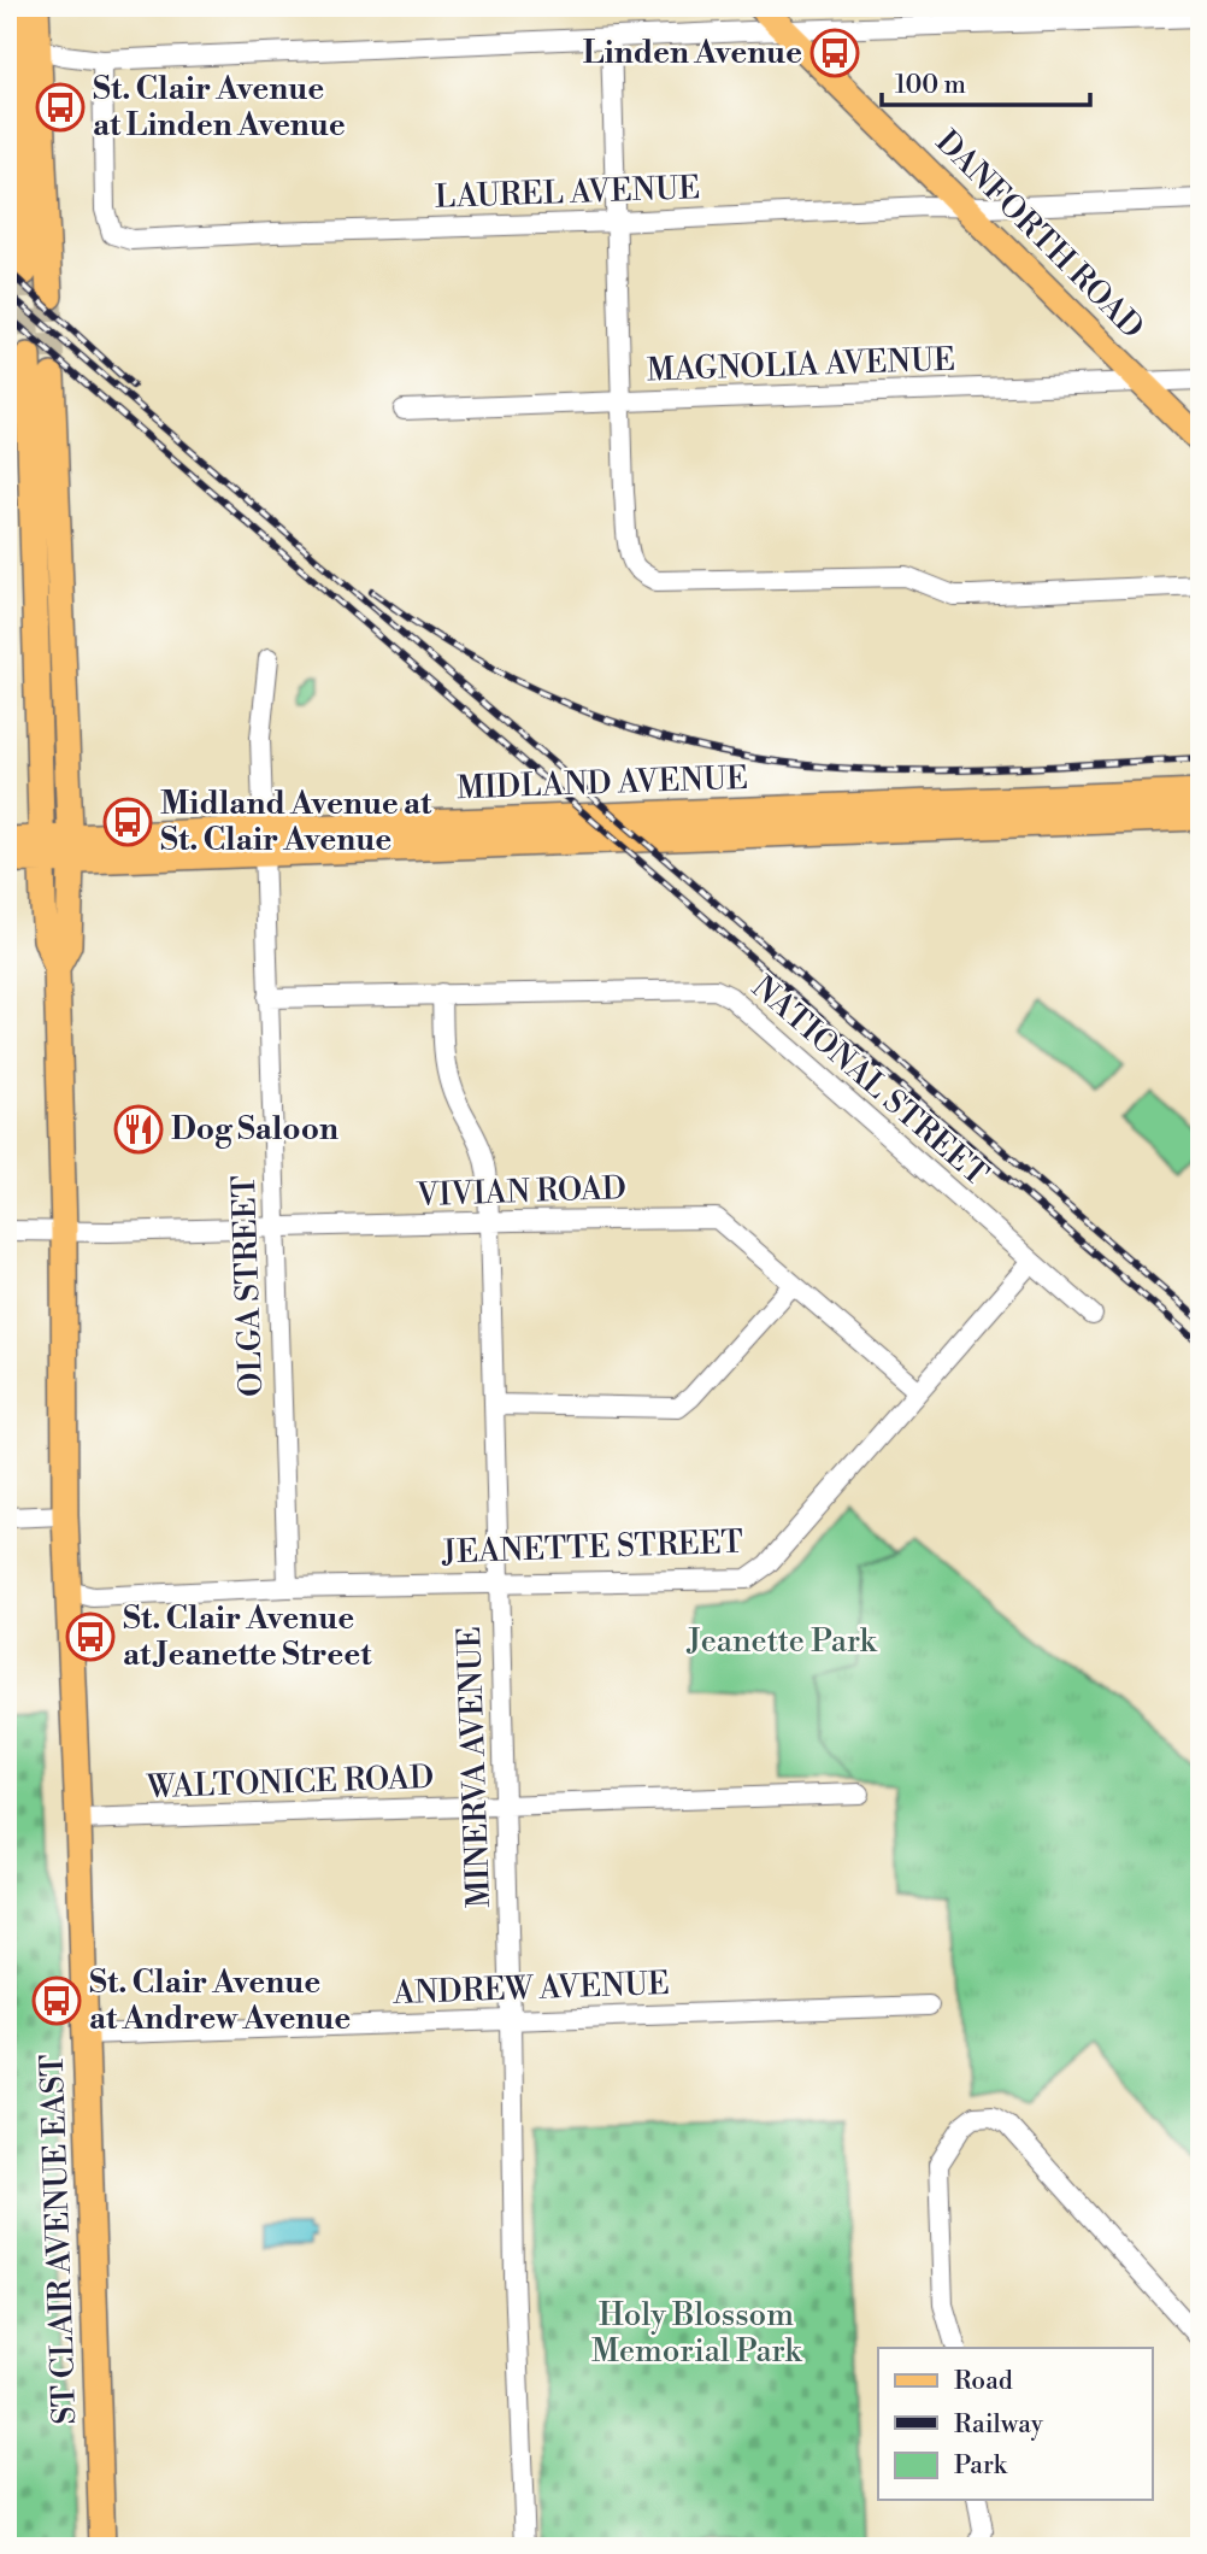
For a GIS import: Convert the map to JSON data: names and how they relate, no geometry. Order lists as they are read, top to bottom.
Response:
{
  "streets": {
    "main road": ["DANFORTH ROAD", "MIDLAND AVENUE", "ST CLAIR AVENUE EAST"],
    "street": [
      "LAUREL AVENUE",
      "MAGNOLIA AVENUE",
      "NATIONAL STREET",
      "VIVIAN ROAD",
      "OLGA STREET",
      "JEANETTE STREET",
      "MINERVA AVENUE",
      "WALTONICE ROAD",
      "ANDREW AVENUE"
    ]
  },
  "crossings": [
    ["LAUREL AVENUE", "DANFORTH ROAD"],
    ["DANFORTH ROAD", "MAGNOLIA AVENUE"],
    ["MIDLAND AVENUE", "OLGA STREET"],
    ["MIDLAND AVENUE", "ST CLAIR AVENUE EAST"],
    ["NATIONAL STREET", "OLGA STREET"],
    ["NATIONAL STREET", "JEANETTE STREET"],
    ["NATIONAL STREET", "MINERVA AVENUE"],
    ["VIVIAN ROAD", "OLGA STREET"],
    ["VIVIAN ROAD", "JEANETTE STREET"],
    ["VIVIAN ROAD", "MINERVA AVENUE"],
    ["VIVIAN ROAD", "ST CLAIR AVENUE EAST"],
    ["OLGA STREET", "JEANETTE STREET"],
    ["JEANETTE STREET", "MINERVA AVENUE"],
    ["JEANETTE STREET", "ST CLAIR AVENUE EAST"],
    ["MINERVA AVENUE", "WALTONICE ROAD"],
    ["MINERVA AVENUE", "ANDREW AVENUE"],
    ["WALTONICE ROAD", "ST CLAIR AVENUE EAST"],
    ["ANDREW AVENUE", "ST CLAIR AVENUE EAST"]
  ],
  "parks": ["Jeanette Park", "Holy Blossom Memorial Park"],
  "places": {
    "bus stop": [
      "Linden Avenue",
      "St. Clair Avenue at Linden Avenue",
      "Midland Avenue at St. Clair Avenue",
      "St. Clair Avenue at Jeanette Street",
      "St. Clair Avenue at Andrew Avenue"
    ],
    "restaurant": ["Dog Saloon"]
  },
  "legend": ["Road", "Railway", "Park"],
  "scale_bar": "100 m"
}
